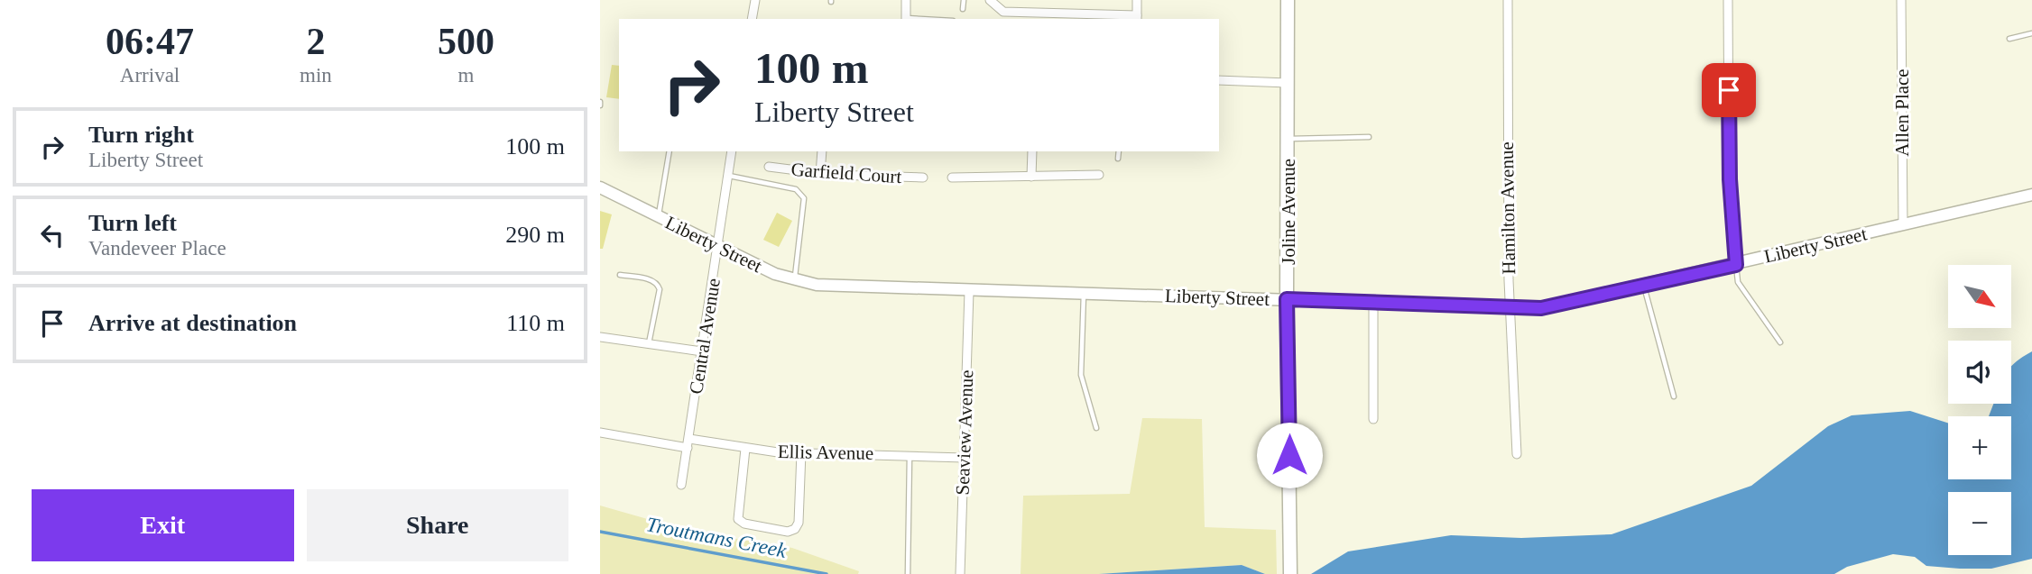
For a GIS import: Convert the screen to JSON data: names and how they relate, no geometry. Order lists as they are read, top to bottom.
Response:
{
  "streets": {
    "main road": ["Joline Avenue"],
    "street": [
      "Allen Place",
      "Garfield Court",
      "Hamilton Avenue",
      "Liberty Street",
      "Central Avenue",
      "Seaview Avenue",
      "Ellis Avenue"
    ]
  },
  "crossings": [
    ["Allen Place", "Liberty Street"],
    ["Hamilton Avenue", "Liberty Street"],
    ["Joline Avenue", "Liberty Street"],
    ["Liberty Street", "Central Avenue"],
    ["Liberty Street", "Seaview Avenue"],
    ["Central Avenue", "Ellis Avenue"],
    ["Seaview Avenue", "Ellis Avenue"]
  ],
  "water": ["Troutmans Creek"],
  "north": "bottom right",
  "page": {
    "eta": [
      "06:47",
      "Arrival",
      "2",
      "min",
      "500",
      "m"
    ],
    "turn": ["100 m", "Liberty Street"],
    "list": [
      {
        "name": "Turn right",
        "note": "Liberty Street",
        "value": "100 m"
      },
      {
        "name": "Turn left",
        "note": "Vandeveer Place",
        "value": "290 m"
      },
      {
        "name": "Arrive at destination",
        "value": "110 m"
      }
    ],
    "map_buttons": ["+", "−"],
    "buttons": ["Exit", "Share"]
  }
}
